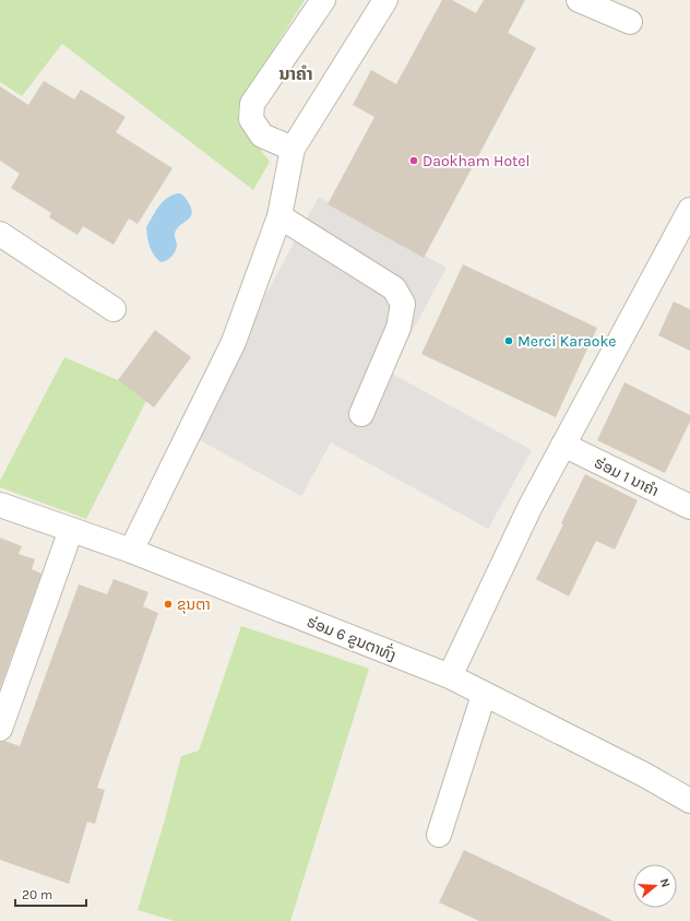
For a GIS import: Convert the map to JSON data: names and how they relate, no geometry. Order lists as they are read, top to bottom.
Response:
{
  "streets": {
    "street": ["ຮ່ອມ 1 ນາຄຳ", "ຮ່ອມ 6 ຂູນຕາທົ່ງ"]
  },
  "districts": ["ນາຄຳ"],
  "places": ["Daokham Hotel", "Merci Karaoke", "ຂຸນຕາ"],
  "scale_bar": "20 m",
  "north": "right"
}
